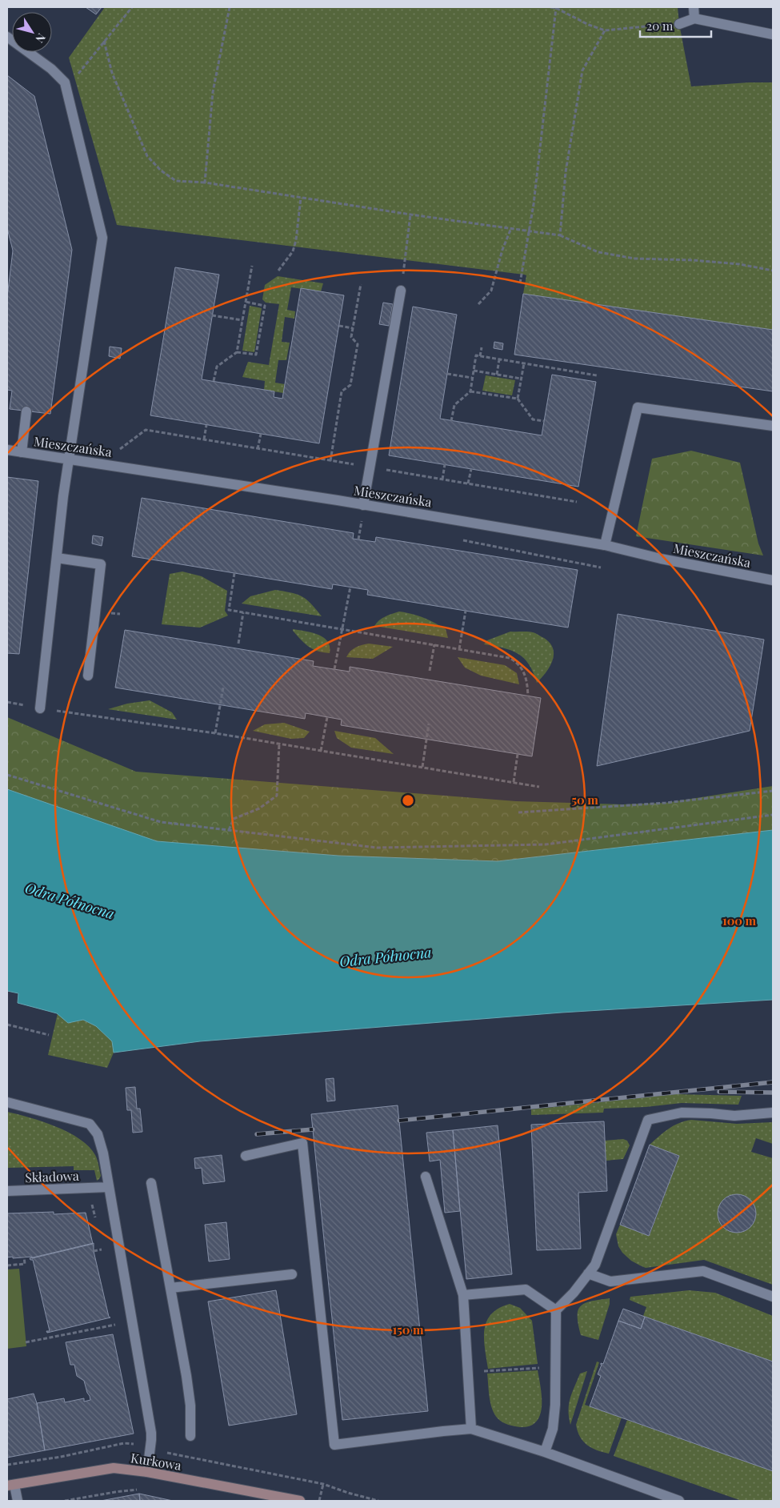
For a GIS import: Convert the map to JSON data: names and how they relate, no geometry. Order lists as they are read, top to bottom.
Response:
{
  "streets": {
    "main road": ["Kurkowa"],
    "street": ["Mieszczańska", "Składowa"]
  },
  "water": ["Odra Północna"],
  "scale_bar": "20 m",
  "north": "bottom right",
  "rings": ["50 m", "100 m", "150 m"]
}
